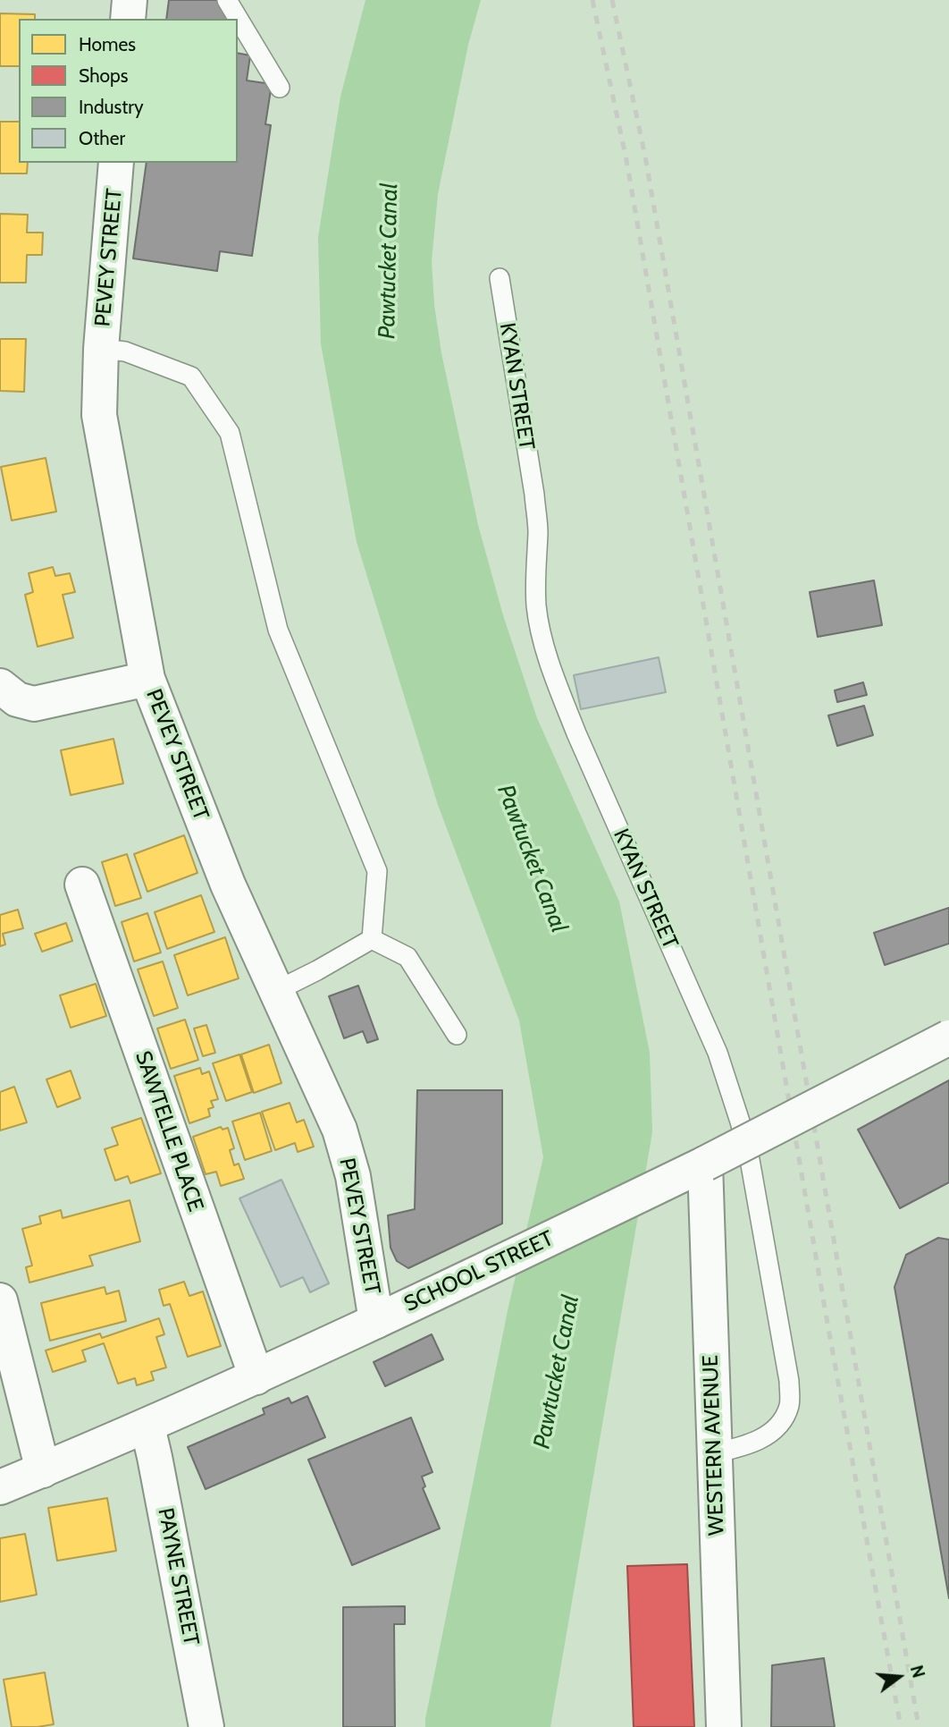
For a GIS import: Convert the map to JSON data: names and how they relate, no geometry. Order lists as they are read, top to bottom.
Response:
{
  "streets": {
    "street": [
      "PEVEY STREET",
      "SAWTELLE PLACE",
      "SCHOOL STREET",
      "WESTERN AVENUE",
      "PAYNE STREET"
    ],
    "lane": ["KYAN STREET"]
  },
  "crossings": [
    ["PEVEY STREET", "SCHOOL STREET"],
    ["KYAN STREET", "WESTERN AVENUE"],
    ["SAWTELLE PLACE", "SCHOOL STREET"],
    ["SCHOOL STREET", "WESTERN AVENUE"],
    ["SCHOOL STREET", "PAYNE STREET"]
  ],
  "water": ["Pawtucket Canal"],
  "legend": [
    "Homes",
    "Shops",
    "Industry",
    "Other"
  ],
  "north": "right"
}
